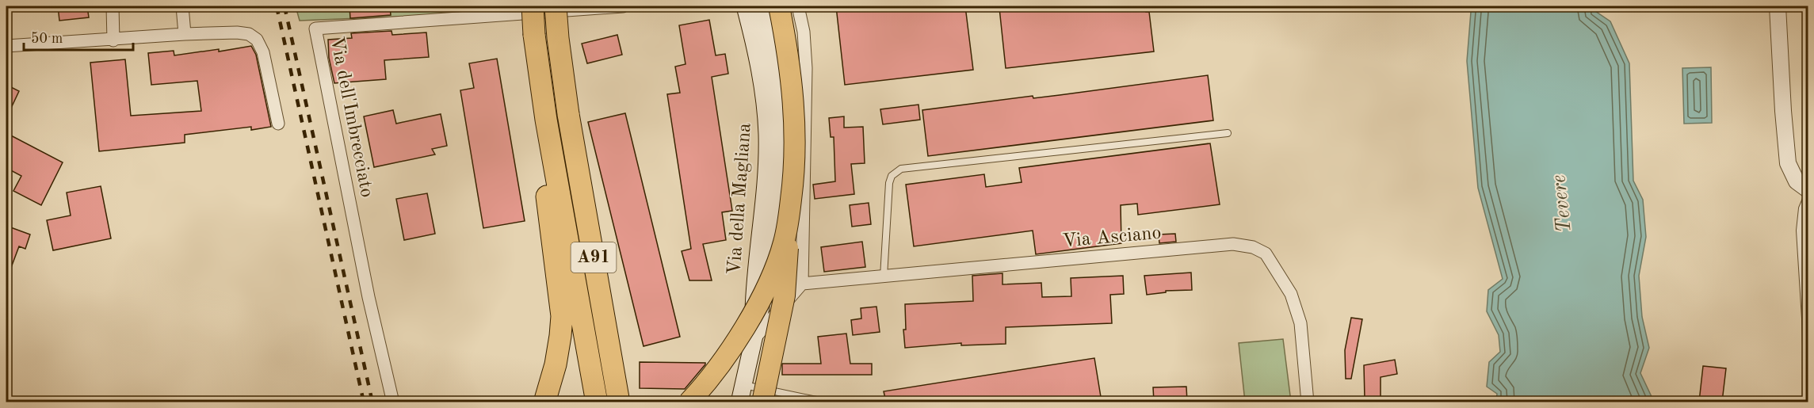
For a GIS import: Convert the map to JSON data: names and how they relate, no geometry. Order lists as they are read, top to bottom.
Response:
{
  "streets": {
    "highway": ["A91"],
    "main road": ["Via della Magliana"],
    "street": ["Via dell'Imbrecciato", "Via Asciano"]
  },
  "crossings": [
    ["Via della Magliana", "Via Asciano"]
  ],
  "water": ["Tevere"],
  "scale_bar": "50 m"
}
